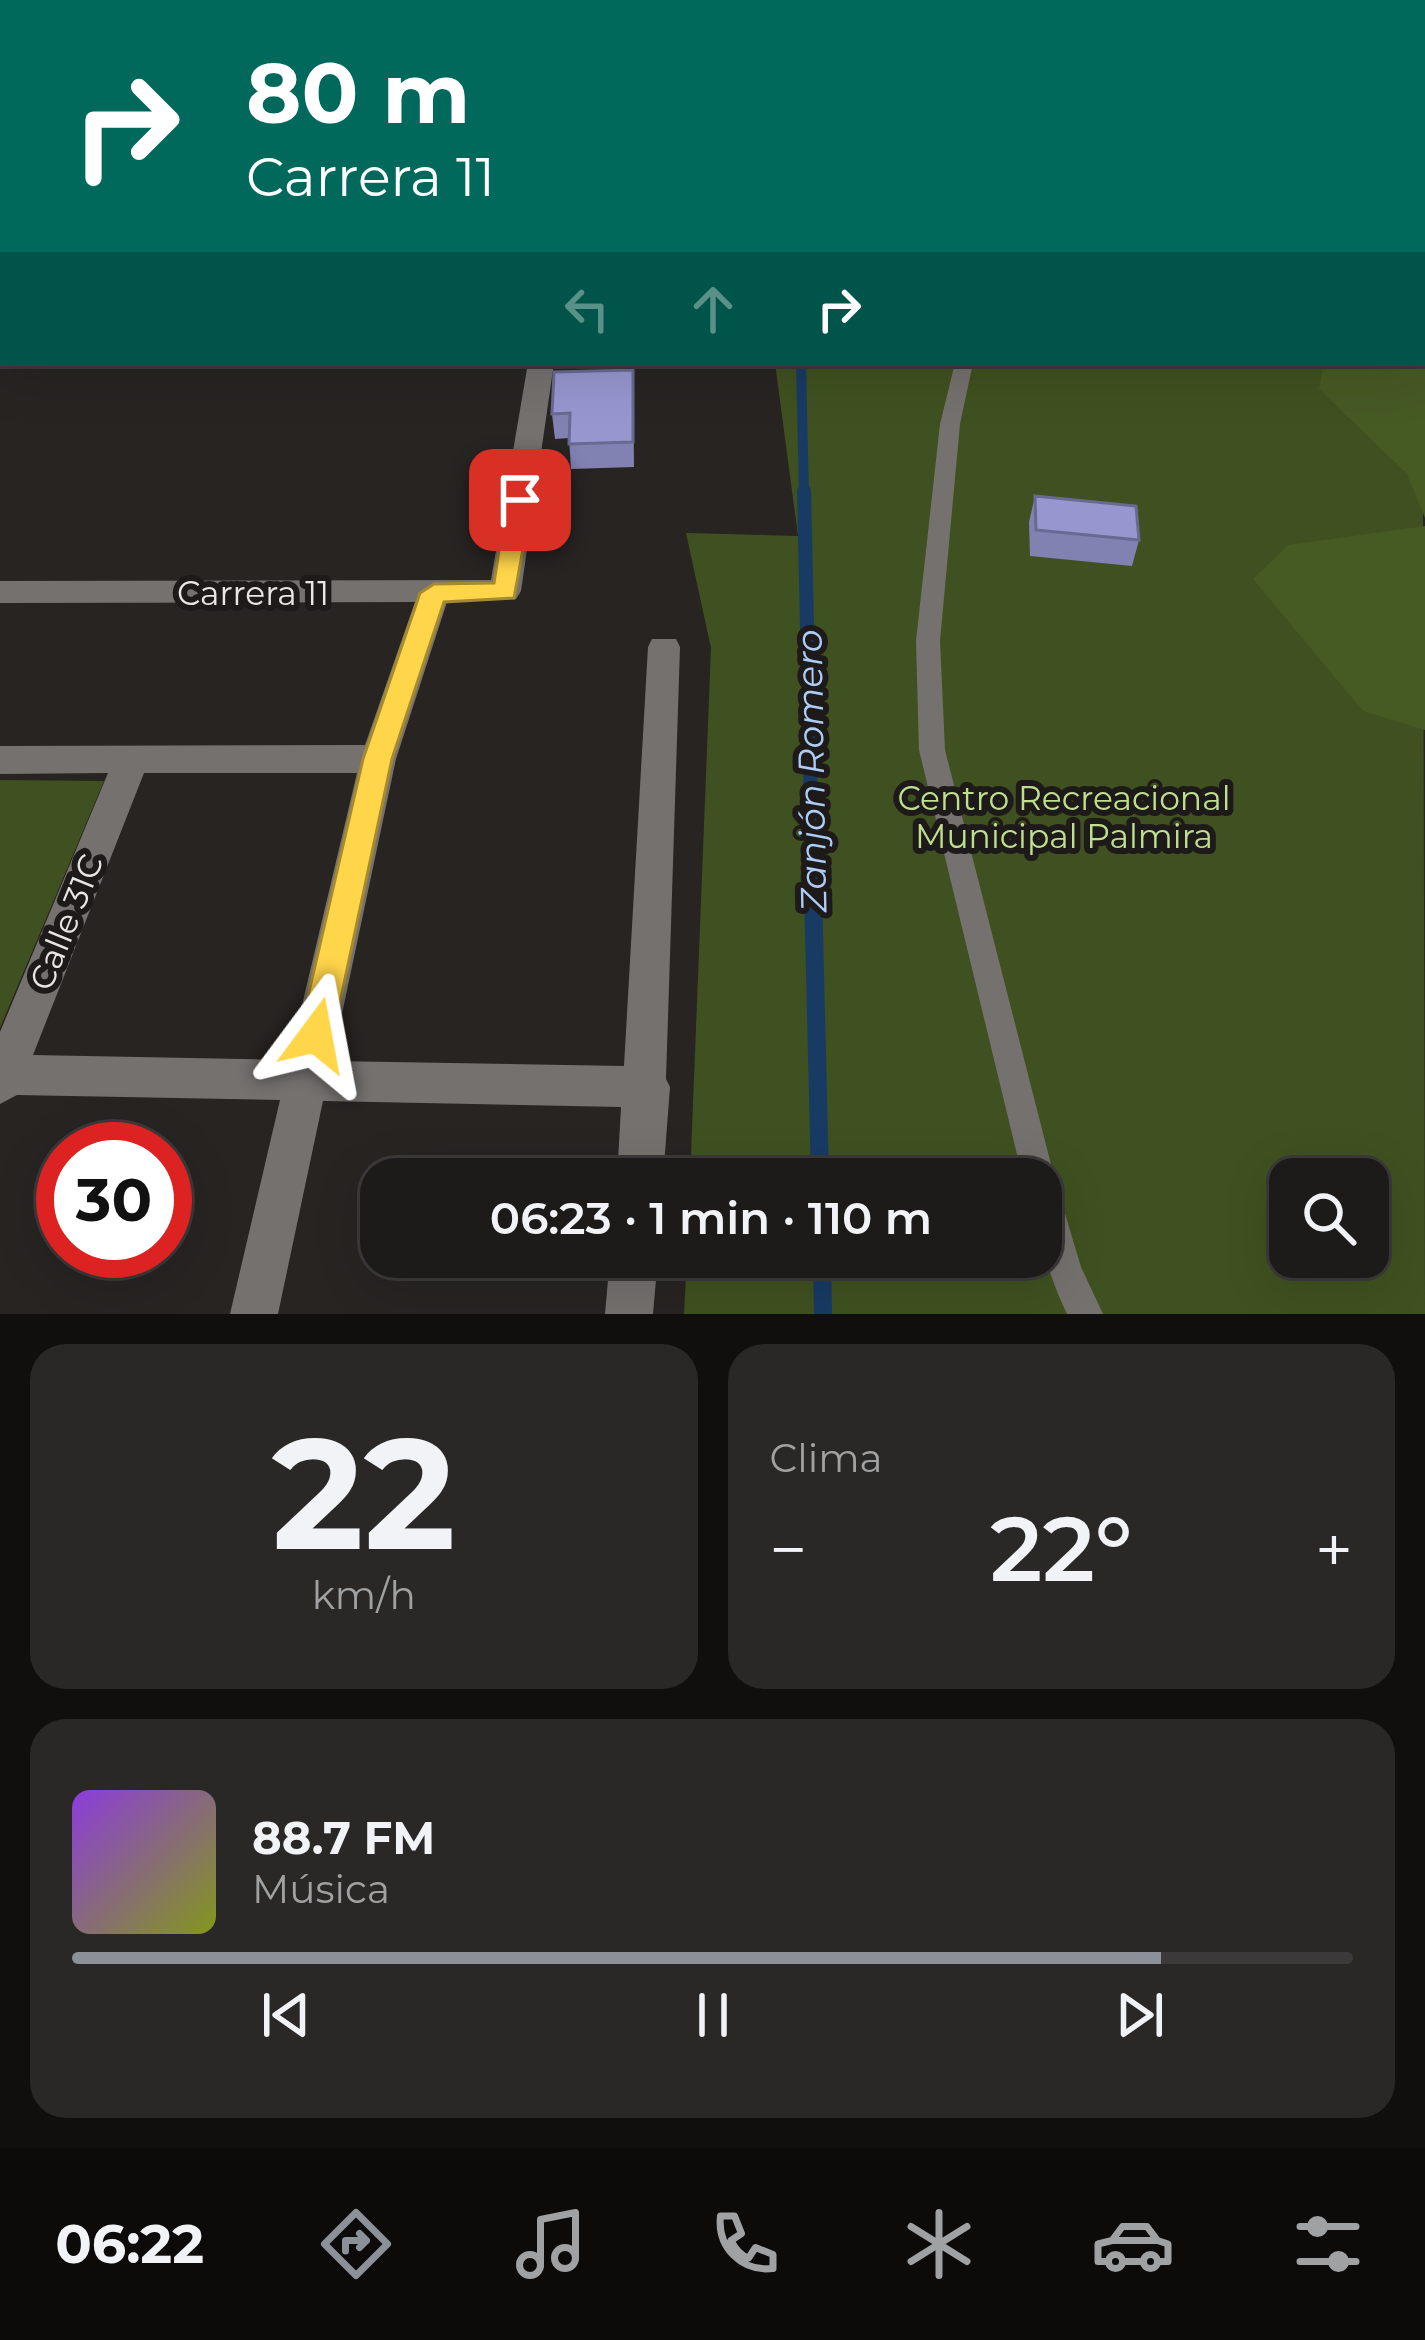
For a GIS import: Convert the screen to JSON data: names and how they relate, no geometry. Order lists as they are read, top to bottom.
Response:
{
  "streets": {
    "street": ["Carrera 11", "Calle 31C"]
  },
  "water": ["Zanjón Romero"],
  "parks": ["Centro Recreacional Municipal Palmira"],
  "page": {
    "turn": ["80 m", "Carrera 11"],
    "limit": "30",
    "trip": "06:23 · 1 min · 110 m",
    "tile": [
      ["22", "km/h"],
      "Clima"
    ],
    "heat": ["−", "22°", "+"],
    "song": ["88.7 FM", "Música"],
    "tabs": "06:22"
  }
}
